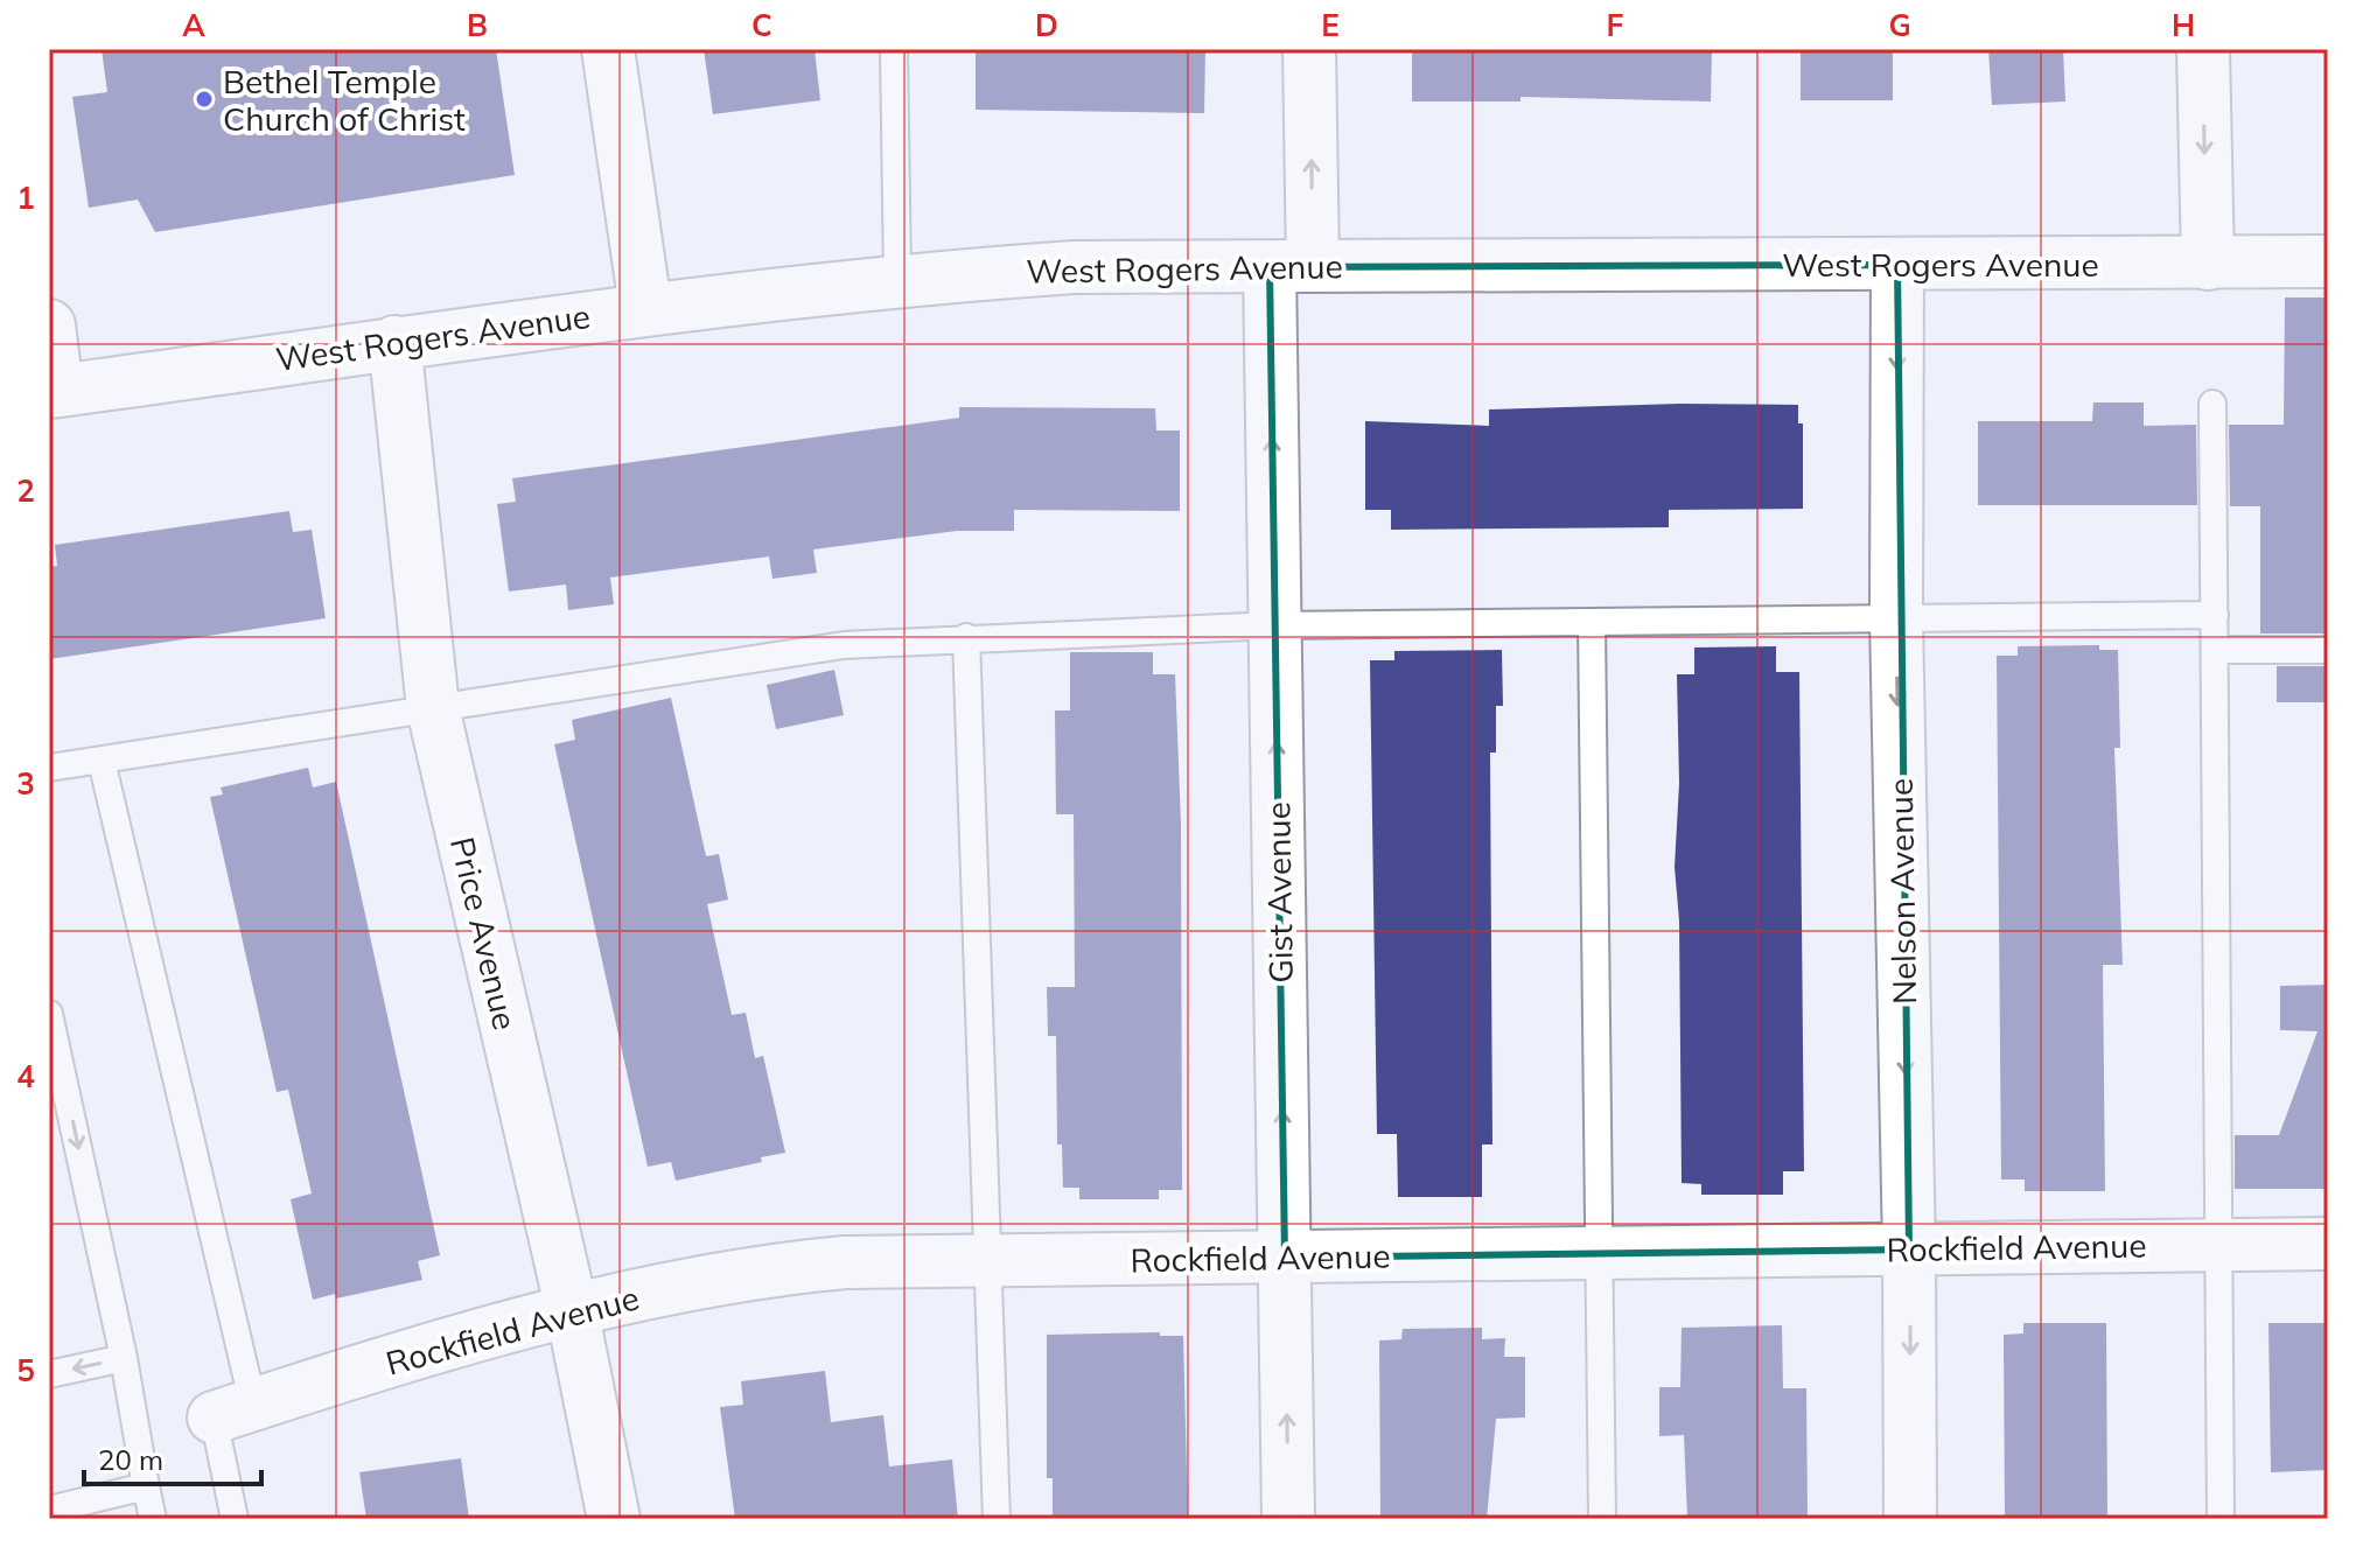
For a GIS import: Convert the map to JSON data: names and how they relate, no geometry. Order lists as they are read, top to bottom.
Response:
{
  "streets": {
    "street": [
      "West Rogers Avenue",
      "Nelson Avenue",
      "Gist Avenue",
      "Price Avenue",
      "Rockfield Avenue"
    ]
  },
  "crossings": [
    ["West Rogers Avenue", "Nelson Avenue"],
    ["West Rogers Avenue", "Gist Avenue"],
    ["West Rogers Avenue", "Price Avenue"],
    ["Nelson Avenue", "Rockfield Avenue"],
    ["Gist Avenue", "Rockfield Avenue"],
    ["Price Avenue", "Rockfield Avenue"]
  ],
  "one_way": ["Nelson Avenue", "Gist Avenue"],
  "places": ["Bethel Temple Church of Christ"],
  "scale_bar": "20 m",
  "grid": {
    "columns": [
      "A",
      "B",
      "C",
      "D",
      "E",
      "F",
      "G",
      "H"
    ],
    "rows": [
      "1",
      "2",
      "3",
      "4",
      "5"
    ]
  }
}
